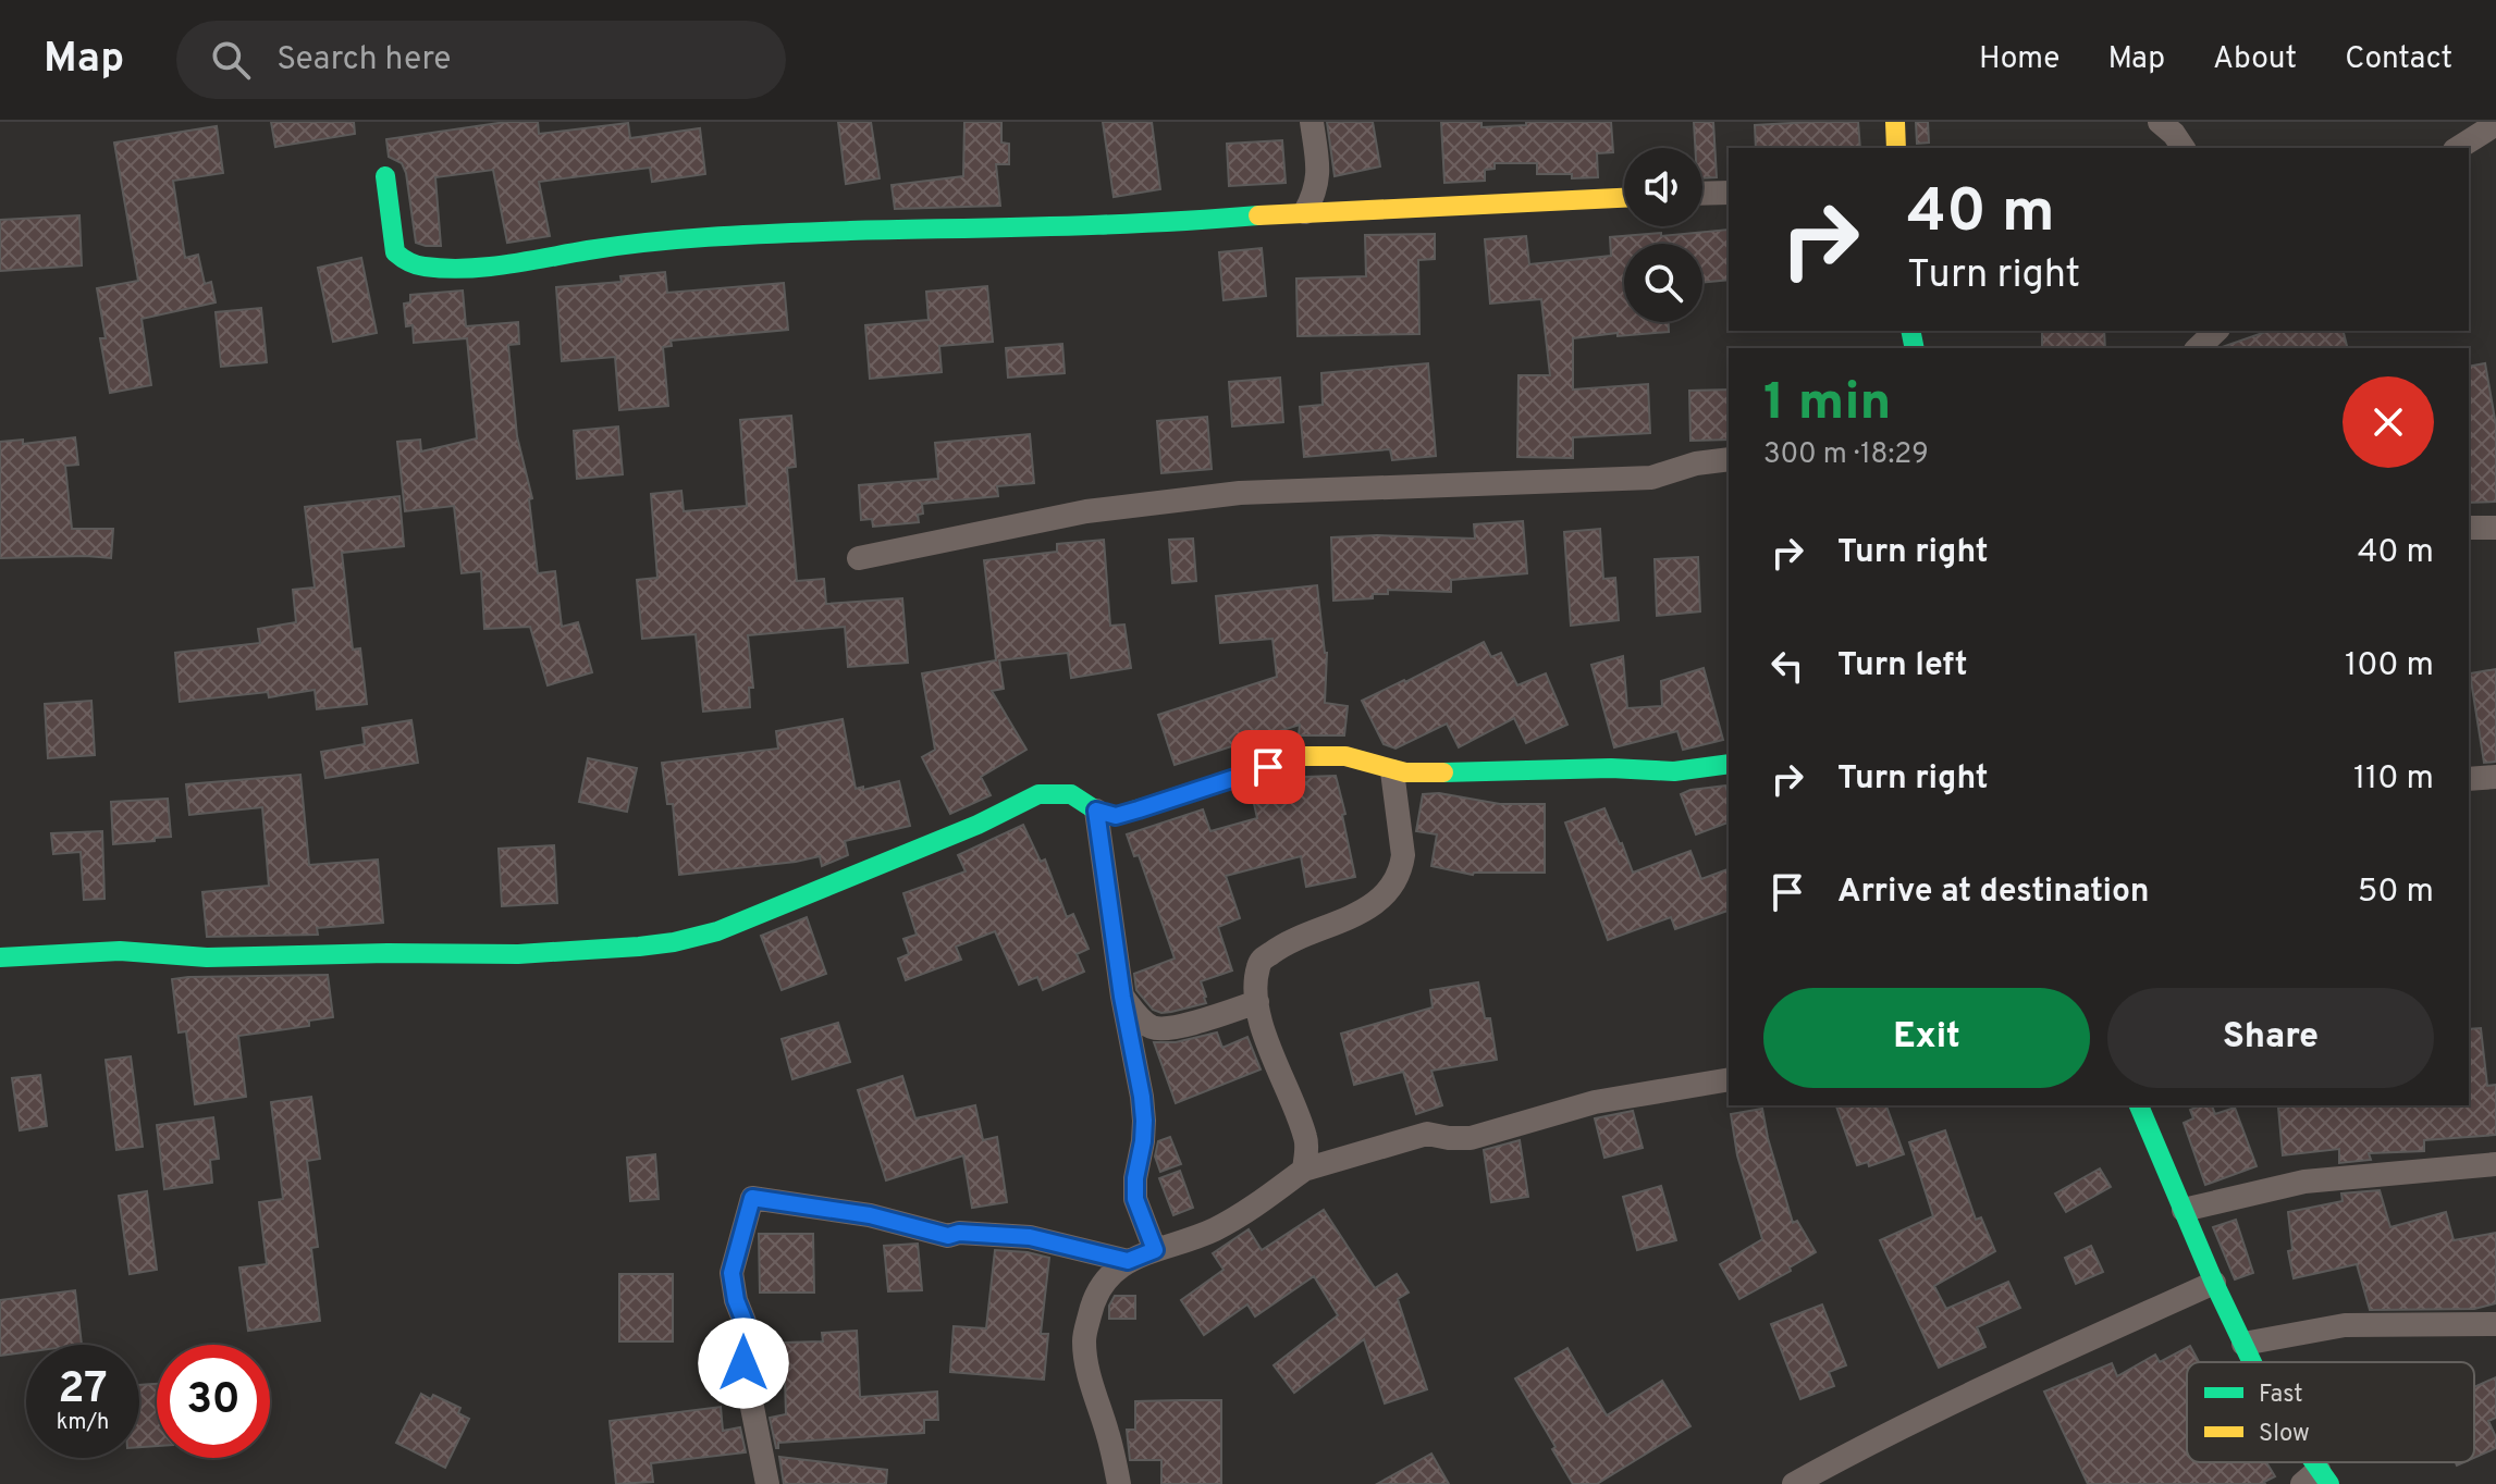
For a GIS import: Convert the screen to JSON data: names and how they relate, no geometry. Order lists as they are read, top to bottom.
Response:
{
  "legend": ["Fast", "Slow"],
  "page": {
    "header": "Map",
    "search": "Search here",
    "nav": [
      "Home",
      "Map",
      "About",
      "Contact"
    ],
    "turn": ["40 m", "Turn right"],
    "heading": ["1 min", "300 m · 18:29"],
    "list": [
      {
        "name": "Turn right",
        "value": "40 m"
      },
      {
        "name": "Turn left",
        "value": "100 m"
      },
      {
        "name": "Turn right",
        "value": "110 m"
      },
      {
        "name": "Arrive at destination",
        "value": "50 m"
      }
    ],
    "buttons": ["Exit", "Share"],
    "speed": "27 km/h",
    "limit": "30"
  }
}
